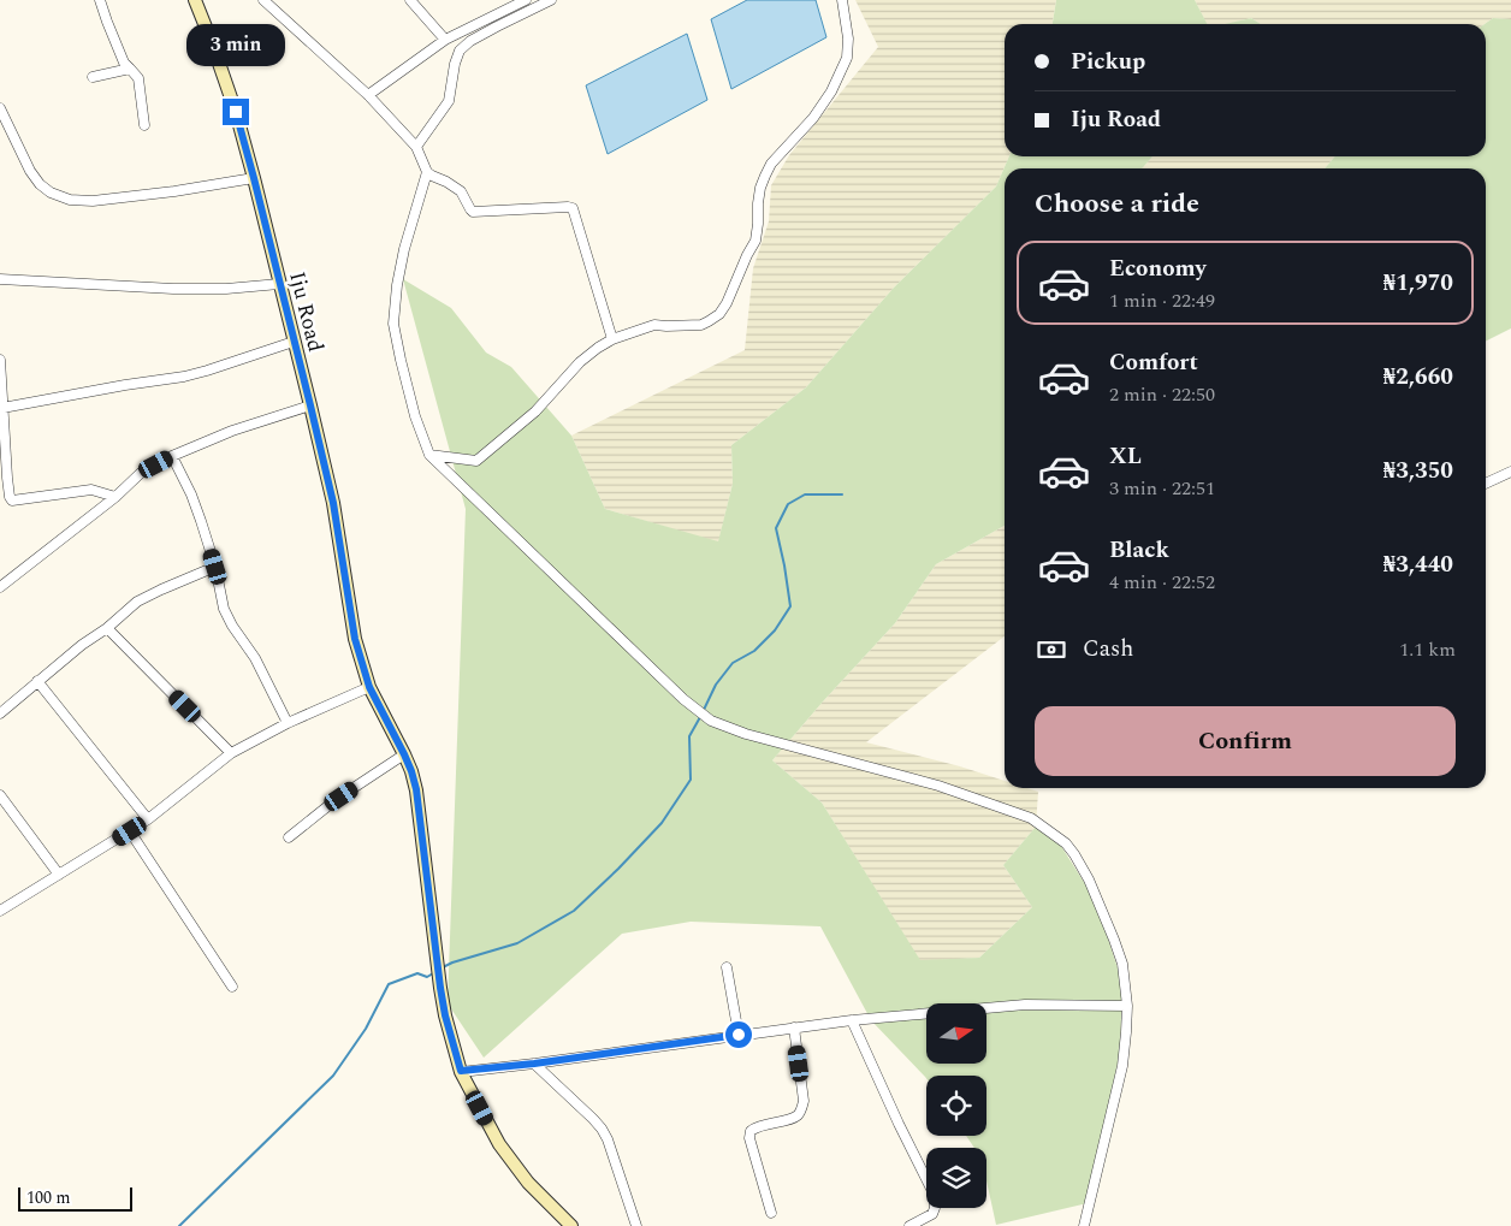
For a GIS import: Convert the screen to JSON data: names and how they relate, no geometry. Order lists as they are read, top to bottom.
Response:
{
  "streets": {
    "main road": ["Iju Road"]
  },
  "scale_bar": "100 m",
  "north": "right",
  "page": {
    "bubble": "3 min",
    "banner": ["Pickup", "Iju Road"],
    "heading": "Choose a ride",
    "list": [
      {
        "name": "Economy",
        "note": "1 min · 22:49",
        "value": "₦1,970"
      },
      {
        "name": "Comfort",
        "note": "2 min · 22:50",
        "value": "₦2,660"
      },
      {
        "name": "XL",
        "note": "3 min · 22:51",
        "value": "₦3,350"
      },
      {
        "name": "Black",
        "note": "4 min · 22:52",
        "value": "₦3,440"
      }
    ],
    "pay": ["Cash", "1.1 km"],
    "buttons": "Confirm",
    "scale": "100 m"
  }
}
